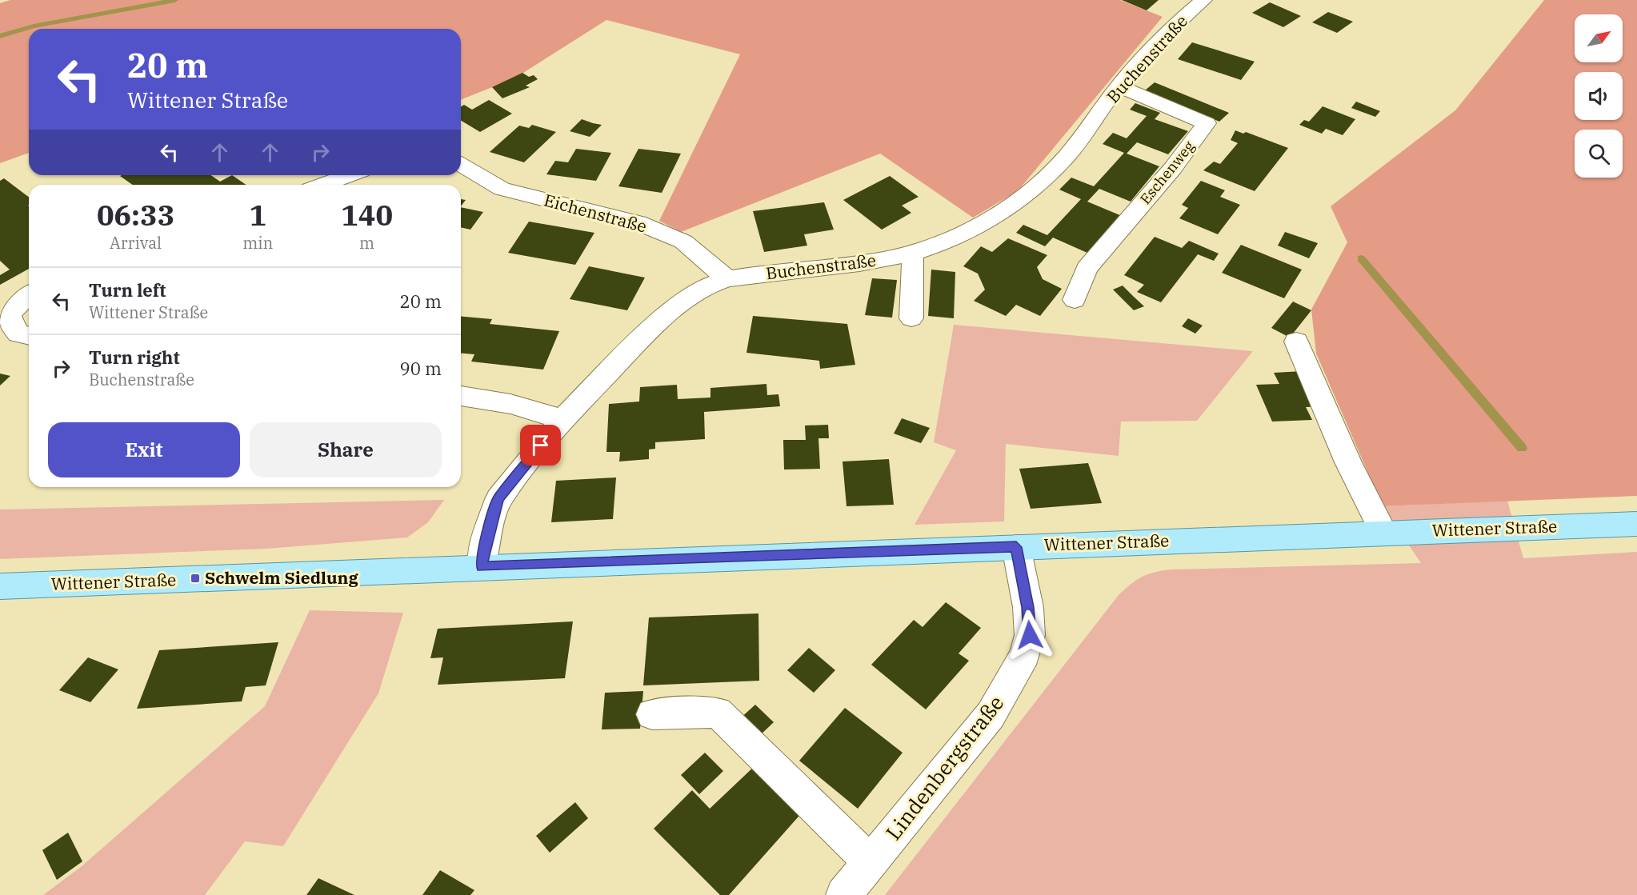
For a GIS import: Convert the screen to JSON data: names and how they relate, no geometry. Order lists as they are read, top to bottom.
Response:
{
  "streets": {
    "main road": ["Wittener Straße"],
    "street": [
      "Buchenstraße",
      "Eschenweg",
      "Eichenstraße",
      "Lindenbergstraße"
    ]
  },
  "crossings": [
    ["Buchenstraße", "Eschenweg"],
    ["Buchenstraße", "Eichenstraße"],
    ["Buchenstraße", "Wittener Straße"],
    ["Wittener Straße", "Lindenbergstraße"]
  ],
  "places": {
    "transit": ["Schwelm Siedlung"]
  },
  "north": "top right",
  "page": {
    "turn": ["20 m", "Wittener Straße"],
    "eta": [
      "06:33",
      "Arrival",
      "1",
      "min",
      "140",
      "m"
    ],
    "list": [
      {
        "name": "Turn left",
        "note": "Wittener Straße",
        "value": "20 m"
      },
      {
        "name": "Turn right",
        "note": "Buchenstraße",
        "value": "90 m"
      }
    ],
    "buttons": ["Exit", "Share"]
  }
}
